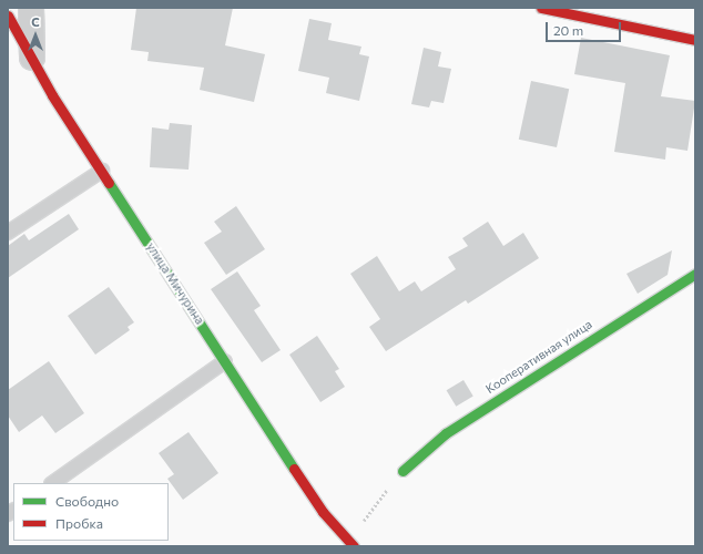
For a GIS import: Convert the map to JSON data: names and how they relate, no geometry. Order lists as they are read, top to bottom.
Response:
{
  "streets": {
    "street": ["улица Мичурина", "Кооперативная улица"]
  },
  "legend": ["Свободно", "Пробка"],
  "scale_bar": "20 m",
  "north": "top"
}
